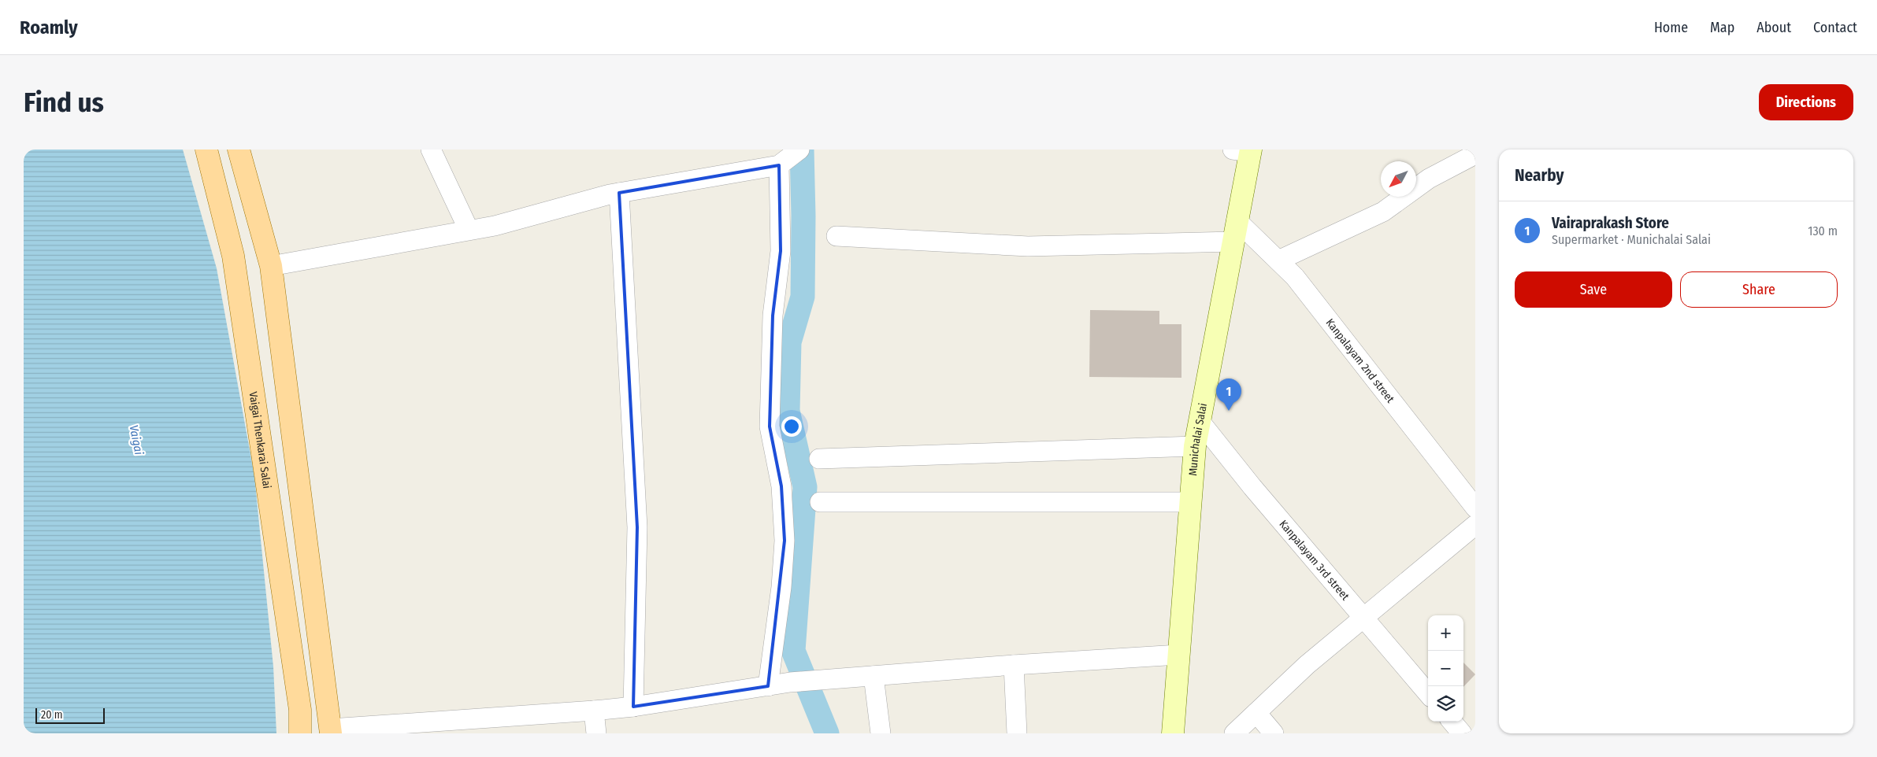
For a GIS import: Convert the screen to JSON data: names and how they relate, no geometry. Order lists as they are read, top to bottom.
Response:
{
  "streets": {
    "main road": ["Vaigai Thenkarai Salai", "Munichalai Salai"],
    "street": ["Kanpalayam 2nd street", "Kanpalayam 3rd street"]
  },
  "crossings": [
    ["Kanpalayam 2nd street", "Munichalai Salai"],
    ["Munichalai Salai", "Kanpalayam 3rd street"]
  ],
  "water": ["Vaigai"],
  "scale_bar": "20 m",
  "north": "bottom left",
  "page": {
    "header": "Roamly",
    "nav": [
      "Home",
      "Map",
      "About",
      "Contact"
    ],
    "buttons": [
      "Directions",
      ["Save", "Share"]
    ],
    "title": "Find us",
    "heading": "Nearby",
    "list": [
      {
        "mark": "1",
        "name": "Vairaprakash Store",
        "note": "Supermarket · Munichalai Salai",
        "value": "130 m"
      }
    ],
    "pins": "1",
    "map_buttons": ["+", "−"],
    "scale": "20 m"
  }
}
